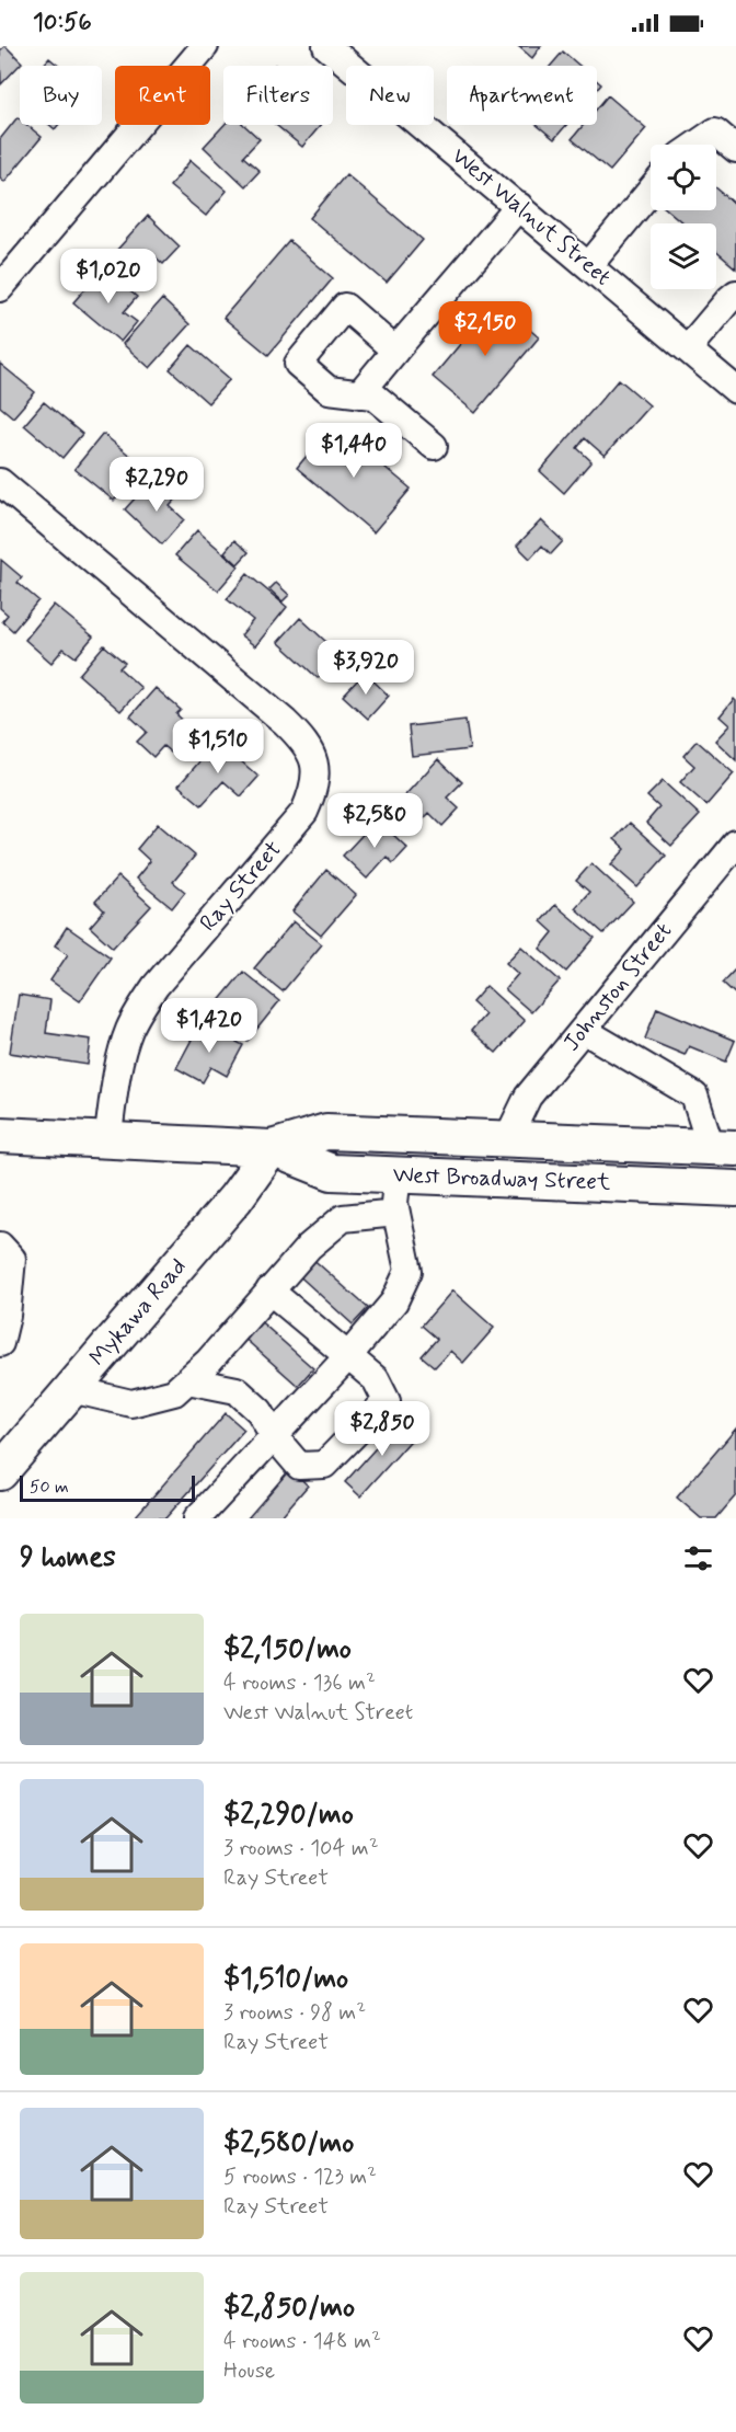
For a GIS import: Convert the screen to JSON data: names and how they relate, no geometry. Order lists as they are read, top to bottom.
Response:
{
  "streets": {
    "main road": ["West Broadway Street", "Mykawa Road"],
    "street": ["West Walnut Street", "Ray Street", "Johnston Street"]
  },
  "crossings": [
    ["Ray Street", "West Broadway Street"],
    ["Johnston Street", "West Broadway Street"],
    ["West Broadway Street", "Mykawa Road"]
  ],
  "scale_bar": "50 m",
  "page": {
    "status": "10:56",
    "chip": [
      "Buy",
      "Rent",
      "Filters",
      "New",
      "Apartment"
    ],
    "price": [
      "$1,020",
      "$2,150",
      "$1,440",
      "$2,290",
      "$3,920",
      "$1,510",
      "$2,580",
      "$1,420",
      "$2,850"
    ],
    "scale": "50 m",
    "heading": "9 homes",
    "list": [
      {
        "name": "$2,150/mo",
        "note": "4 rooms · 136 m² · West Walnut Street"
      },
      {
        "name": "$2,290/mo",
        "note": "3 rooms · 104 m² · Ray Street"
      },
      {
        "name": "$1,510/mo",
        "note": "3 rooms · 98 m² · Ray Street"
      },
      {
        "name": "$2,580/mo",
        "note": "5 rooms · 123 m² · Ray Street"
      },
      {
        "name": "$2,850/mo",
        "note": "4 rooms · 148 m² · House"
      }
    ]
  }
}
